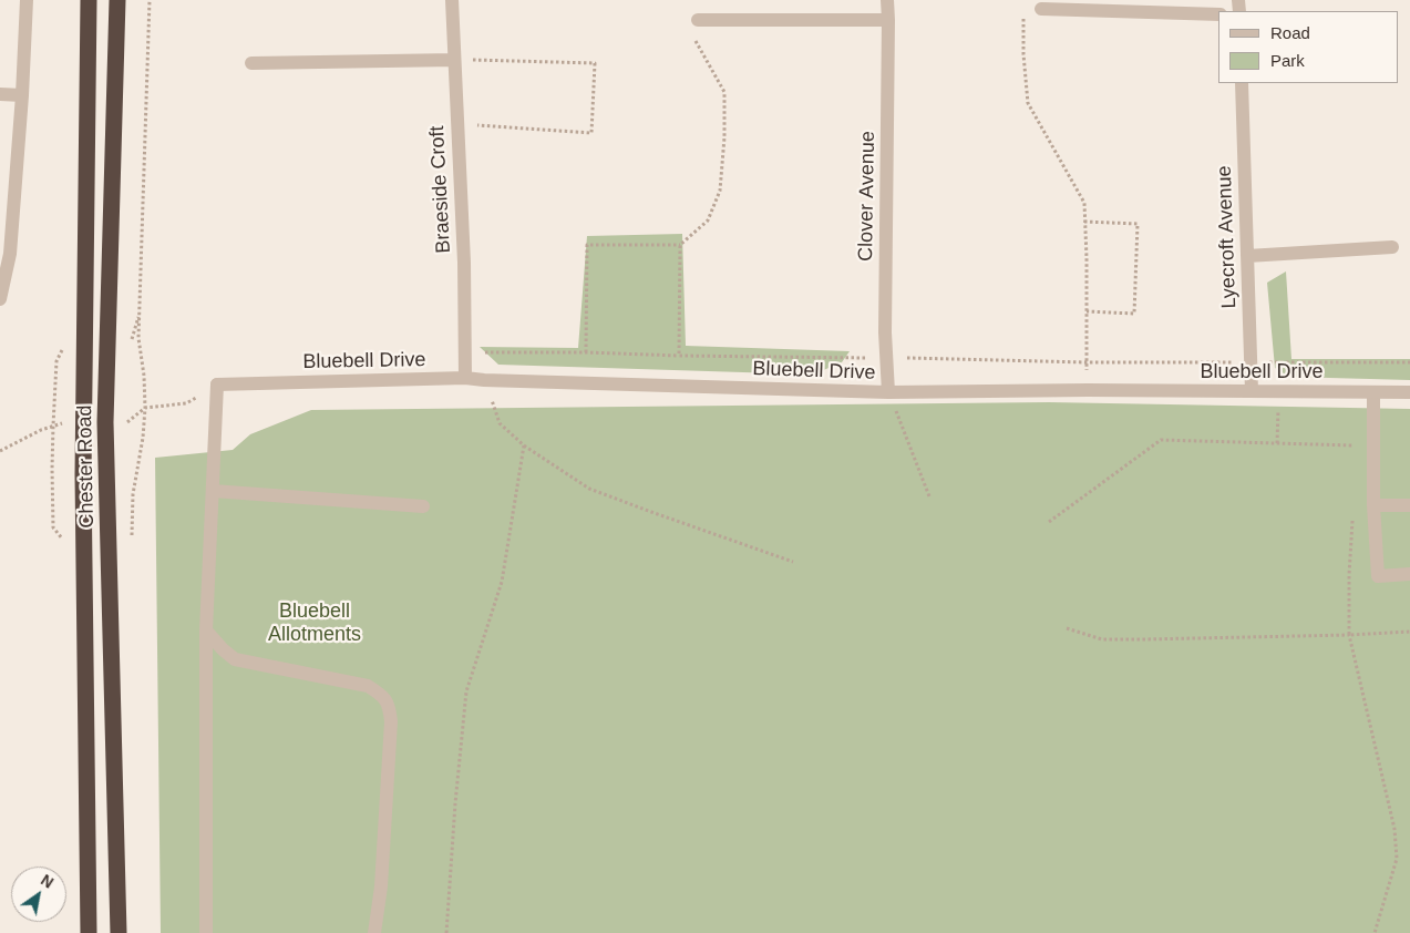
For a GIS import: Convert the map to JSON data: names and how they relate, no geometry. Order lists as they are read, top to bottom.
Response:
{
  "streets": {
    "highway": ["Chester Road"],
    "street": [
      "Braeside Croft",
      "Clover Avenue",
      "Lyecroft Avenue",
      "Bluebell Drive"
    ]
  },
  "crossings": [
    ["Braeside Croft", "Bluebell Drive"],
    ["Clover Avenue", "Bluebell Drive"],
    ["Lyecroft Avenue", "Bluebell Drive"]
  ],
  "parks": ["Bluebell Allotments"],
  "legend": ["Road", "Park"],
  "north": "top right"
}
